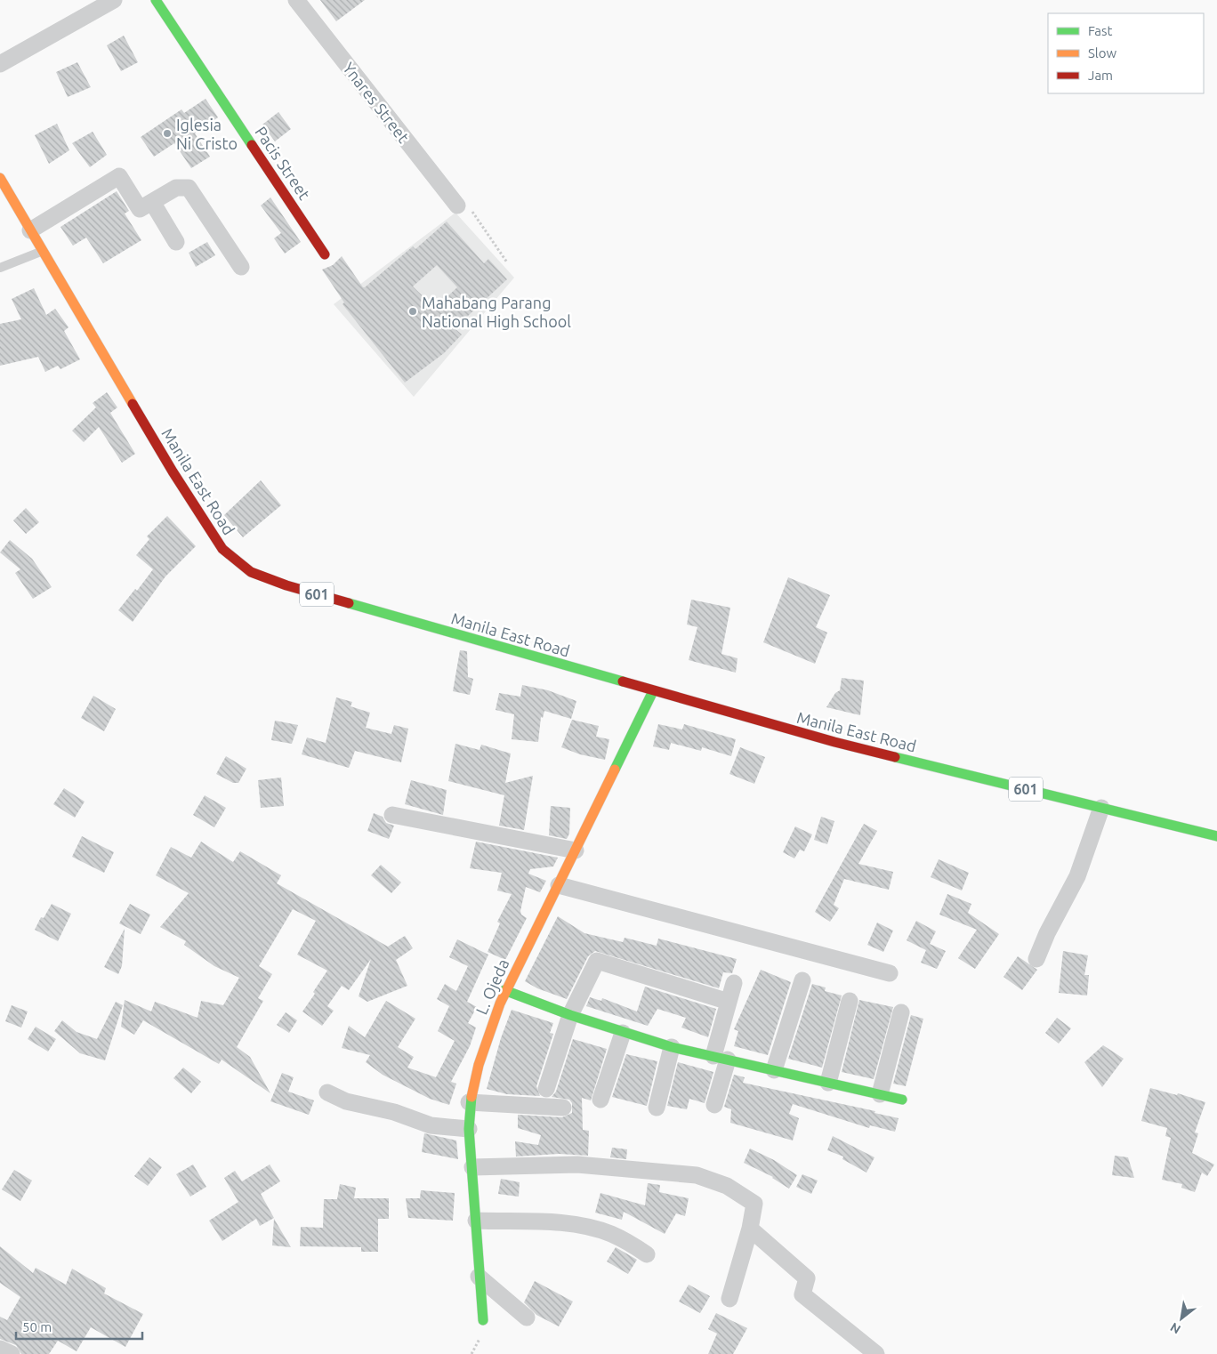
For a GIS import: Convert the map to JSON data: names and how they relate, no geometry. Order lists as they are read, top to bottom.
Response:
{
  "streets": {
    "main road": [
      "Pacis Street",
      "Manila East Road",
      "601",
      "L. Ojeda"
    ],
    "street": ["Ynares Street"]
  },
  "crossings": [
    ["Manila East Road", "L. Ojeda"]
  ],
  "places": ["Iglesia Ni Cristo", "Mahabang Parang National High School"],
  "legend": ["Fast", "Slow", "Jam"],
  "scale_bar": "50 m",
  "north": "bottom left"
}
